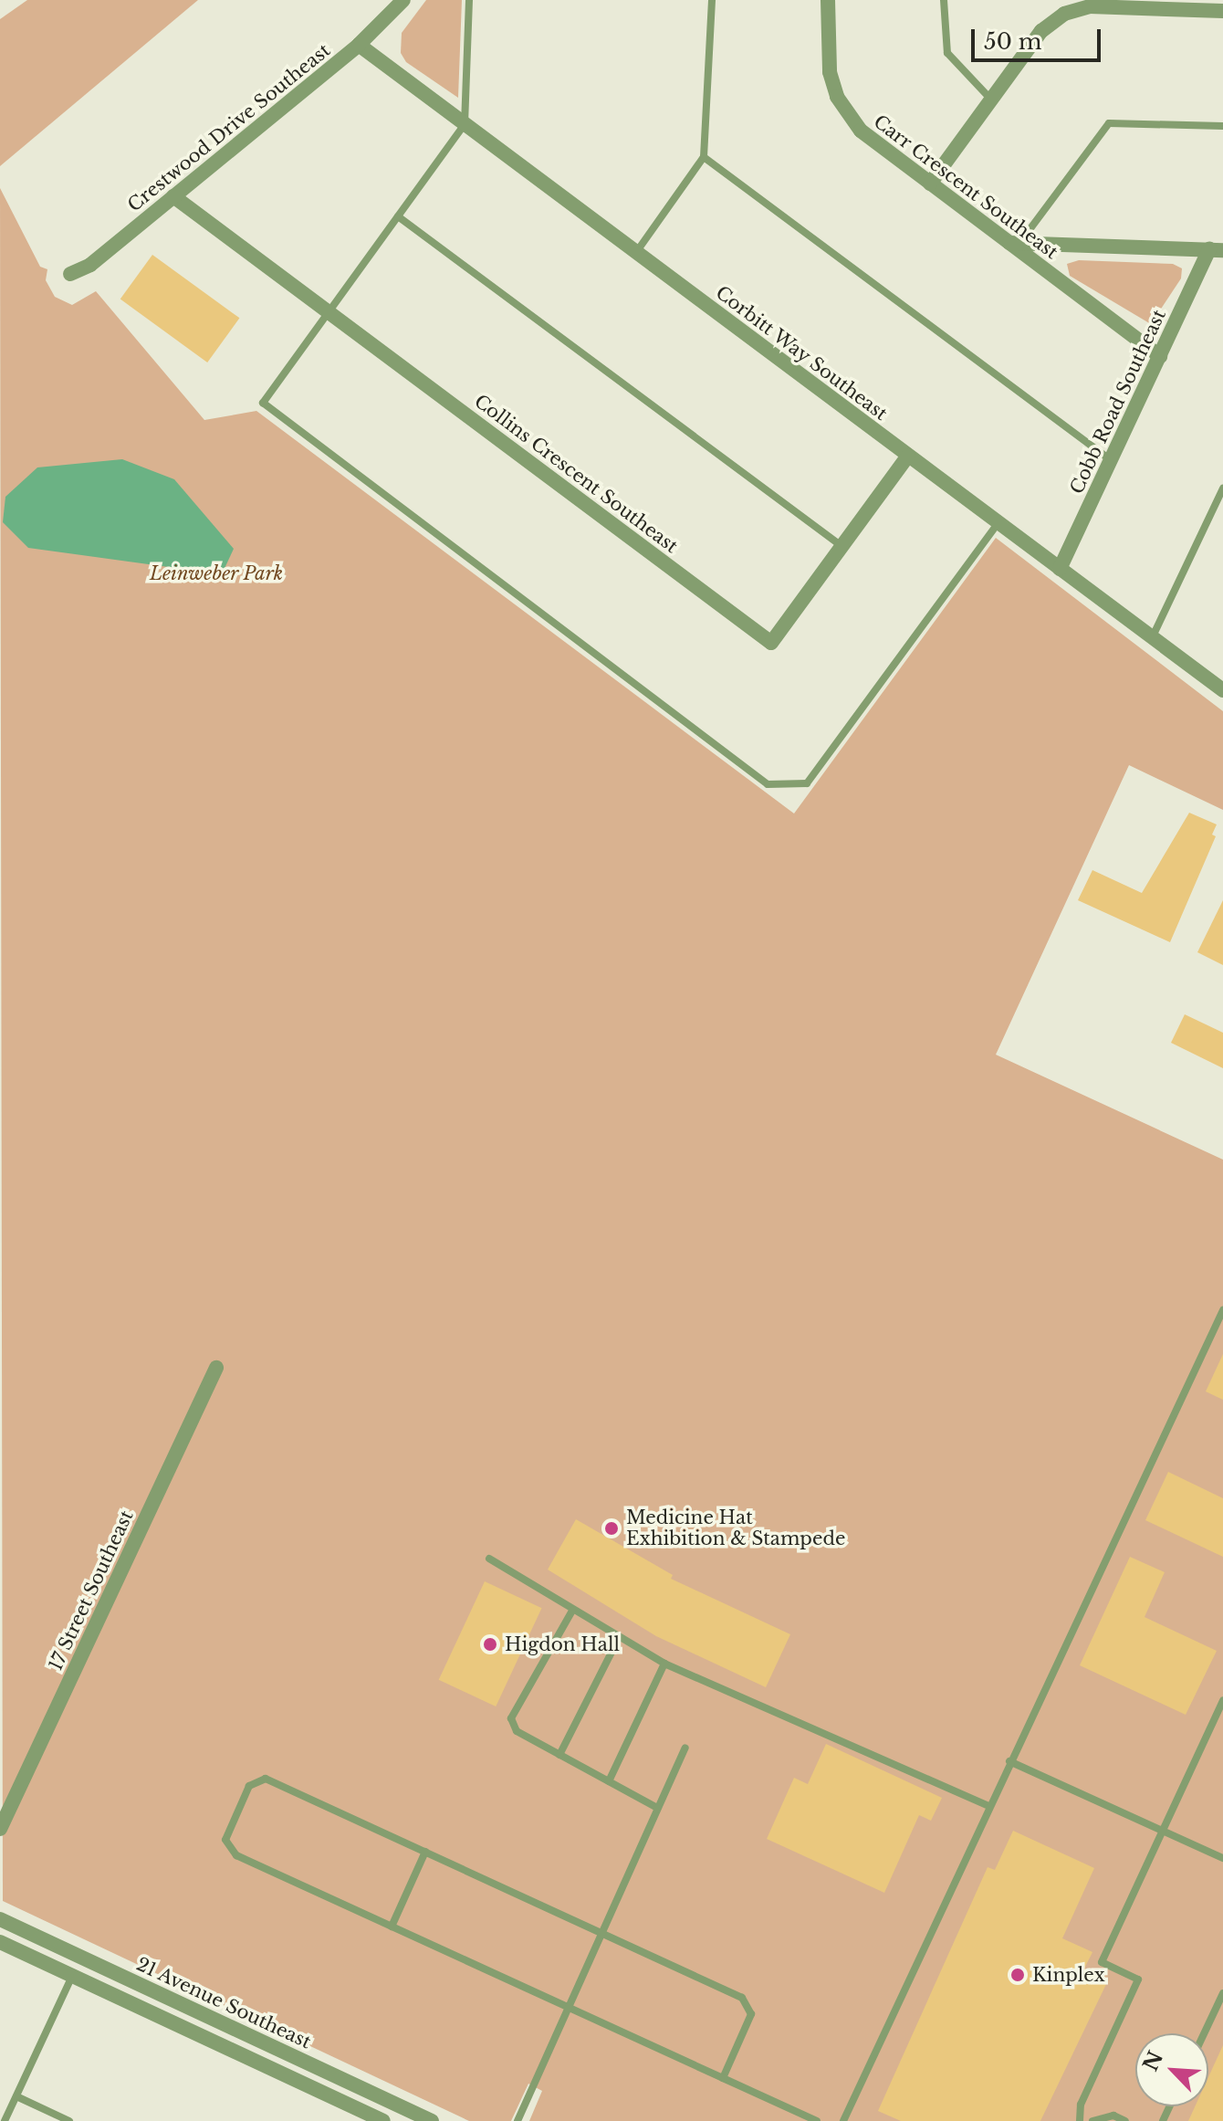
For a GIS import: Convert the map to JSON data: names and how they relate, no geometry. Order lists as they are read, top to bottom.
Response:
{
  "streets": {
    "street": [
      "Crestwood Drive Southeast",
      "Carr Crescent Southeast",
      "Corbitt Way Southeast",
      "Cobb Road Southeast",
      "Collins Crescent Southeast",
      "17 Street Southeast",
      "21 Avenue Southeast"
    ]
  },
  "crossings": [
    ["Crestwood Drive Southeast", "Corbitt Way Southeast"],
    ["Crestwood Drive Southeast", "Collins Crescent Southeast"],
    ["Carr Crescent Southeast", "Cobb Road Southeast"],
    ["Corbitt Way Southeast", "Cobb Road Southeast"],
    ["Corbitt Way Southeast", "Collins Crescent Southeast"]
  ],
  "parks": ["Leinweber Park"],
  "places": ["Medicine Hat Exhibition & Stampede", "Higdon Hall", "Kinplex"],
  "scale_bar": "50 m",
  "north": "top left"
}
